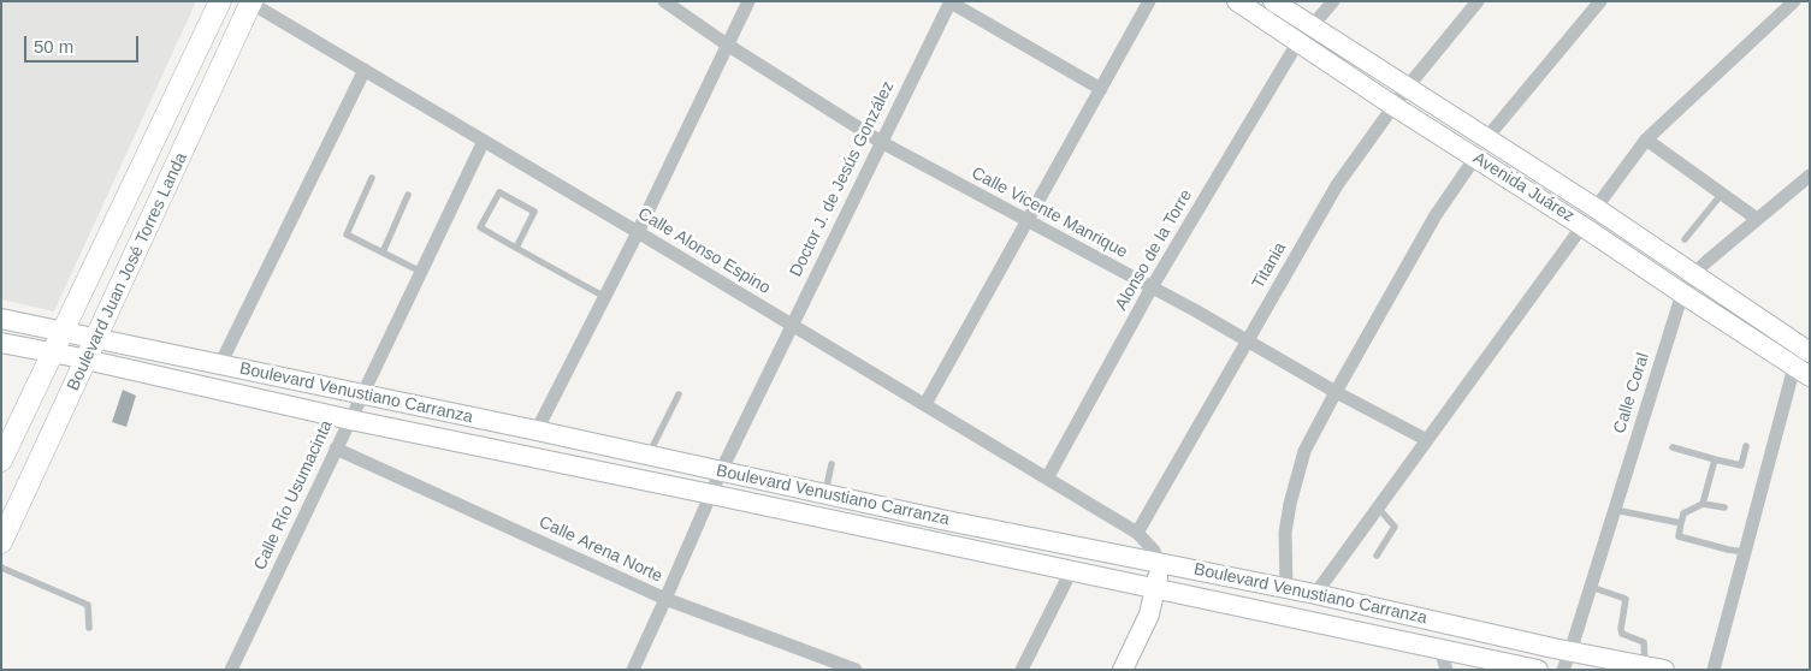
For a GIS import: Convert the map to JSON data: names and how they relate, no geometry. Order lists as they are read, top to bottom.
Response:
{
  "streets": {
    "main road": ["Avenida Juárez", "Boulevard Juan José Torres Landa", "Boulevard Venustiano Carranza"],
    "street": [
      "Doctor J. de Jesús González",
      "Calle Vicente Manrique",
      "Alonso de la Torre",
      "Calle Alonso Espino",
      "Titania",
      "Calle Coral",
      "Calle Río Usumacinta",
      "Calle Arena Norte"
    ]
  },
  "crossings": [
    ["Doctor J. de Jesús González", "Calle Vicente Manrique"],
    ["Doctor J. de Jesús González", "Calle Alonso Espino"],
    ["Doctor J. de Jesús González", "Boulevard Venustiano Carranza"],
    ["Doctor J. de Jesús González", "Calle Arena Norte"],
    ["Avenida Juárez", "Alonso de la Torre"],
    ["Avenida Juárez", "Titania"],
    ["Avenida Juárez", "Calle Coral"],
    ["Calle Vicente Manrique", "Alonso de la Torre"],
    ["Calle Vicente Manrique", "Titania"],
    ["Alonso de la Torre", "Calle Alonso Espino"],
    ["Calle Alonso Espino", "Titania"],
    ["Calle Alonso Espino", "Boulevard Juan José Torres Landa"],
    ["Calle Alonso Espino", "Calle Río Usumacinta"],
    ["Boulevard Juan José Torres Landa", "Boulevard Venustiano Carranza"],
    ["Boulevard Venustiano Carranza", "Calle Coral"],
    ["Boulevard Venustiano Carranza", "Calle Río Usumacinta"],
    ["Calle Río Usumacinta", "Calle Arena Norte"]
  ],
  "scale_bar": "50 m"
}
